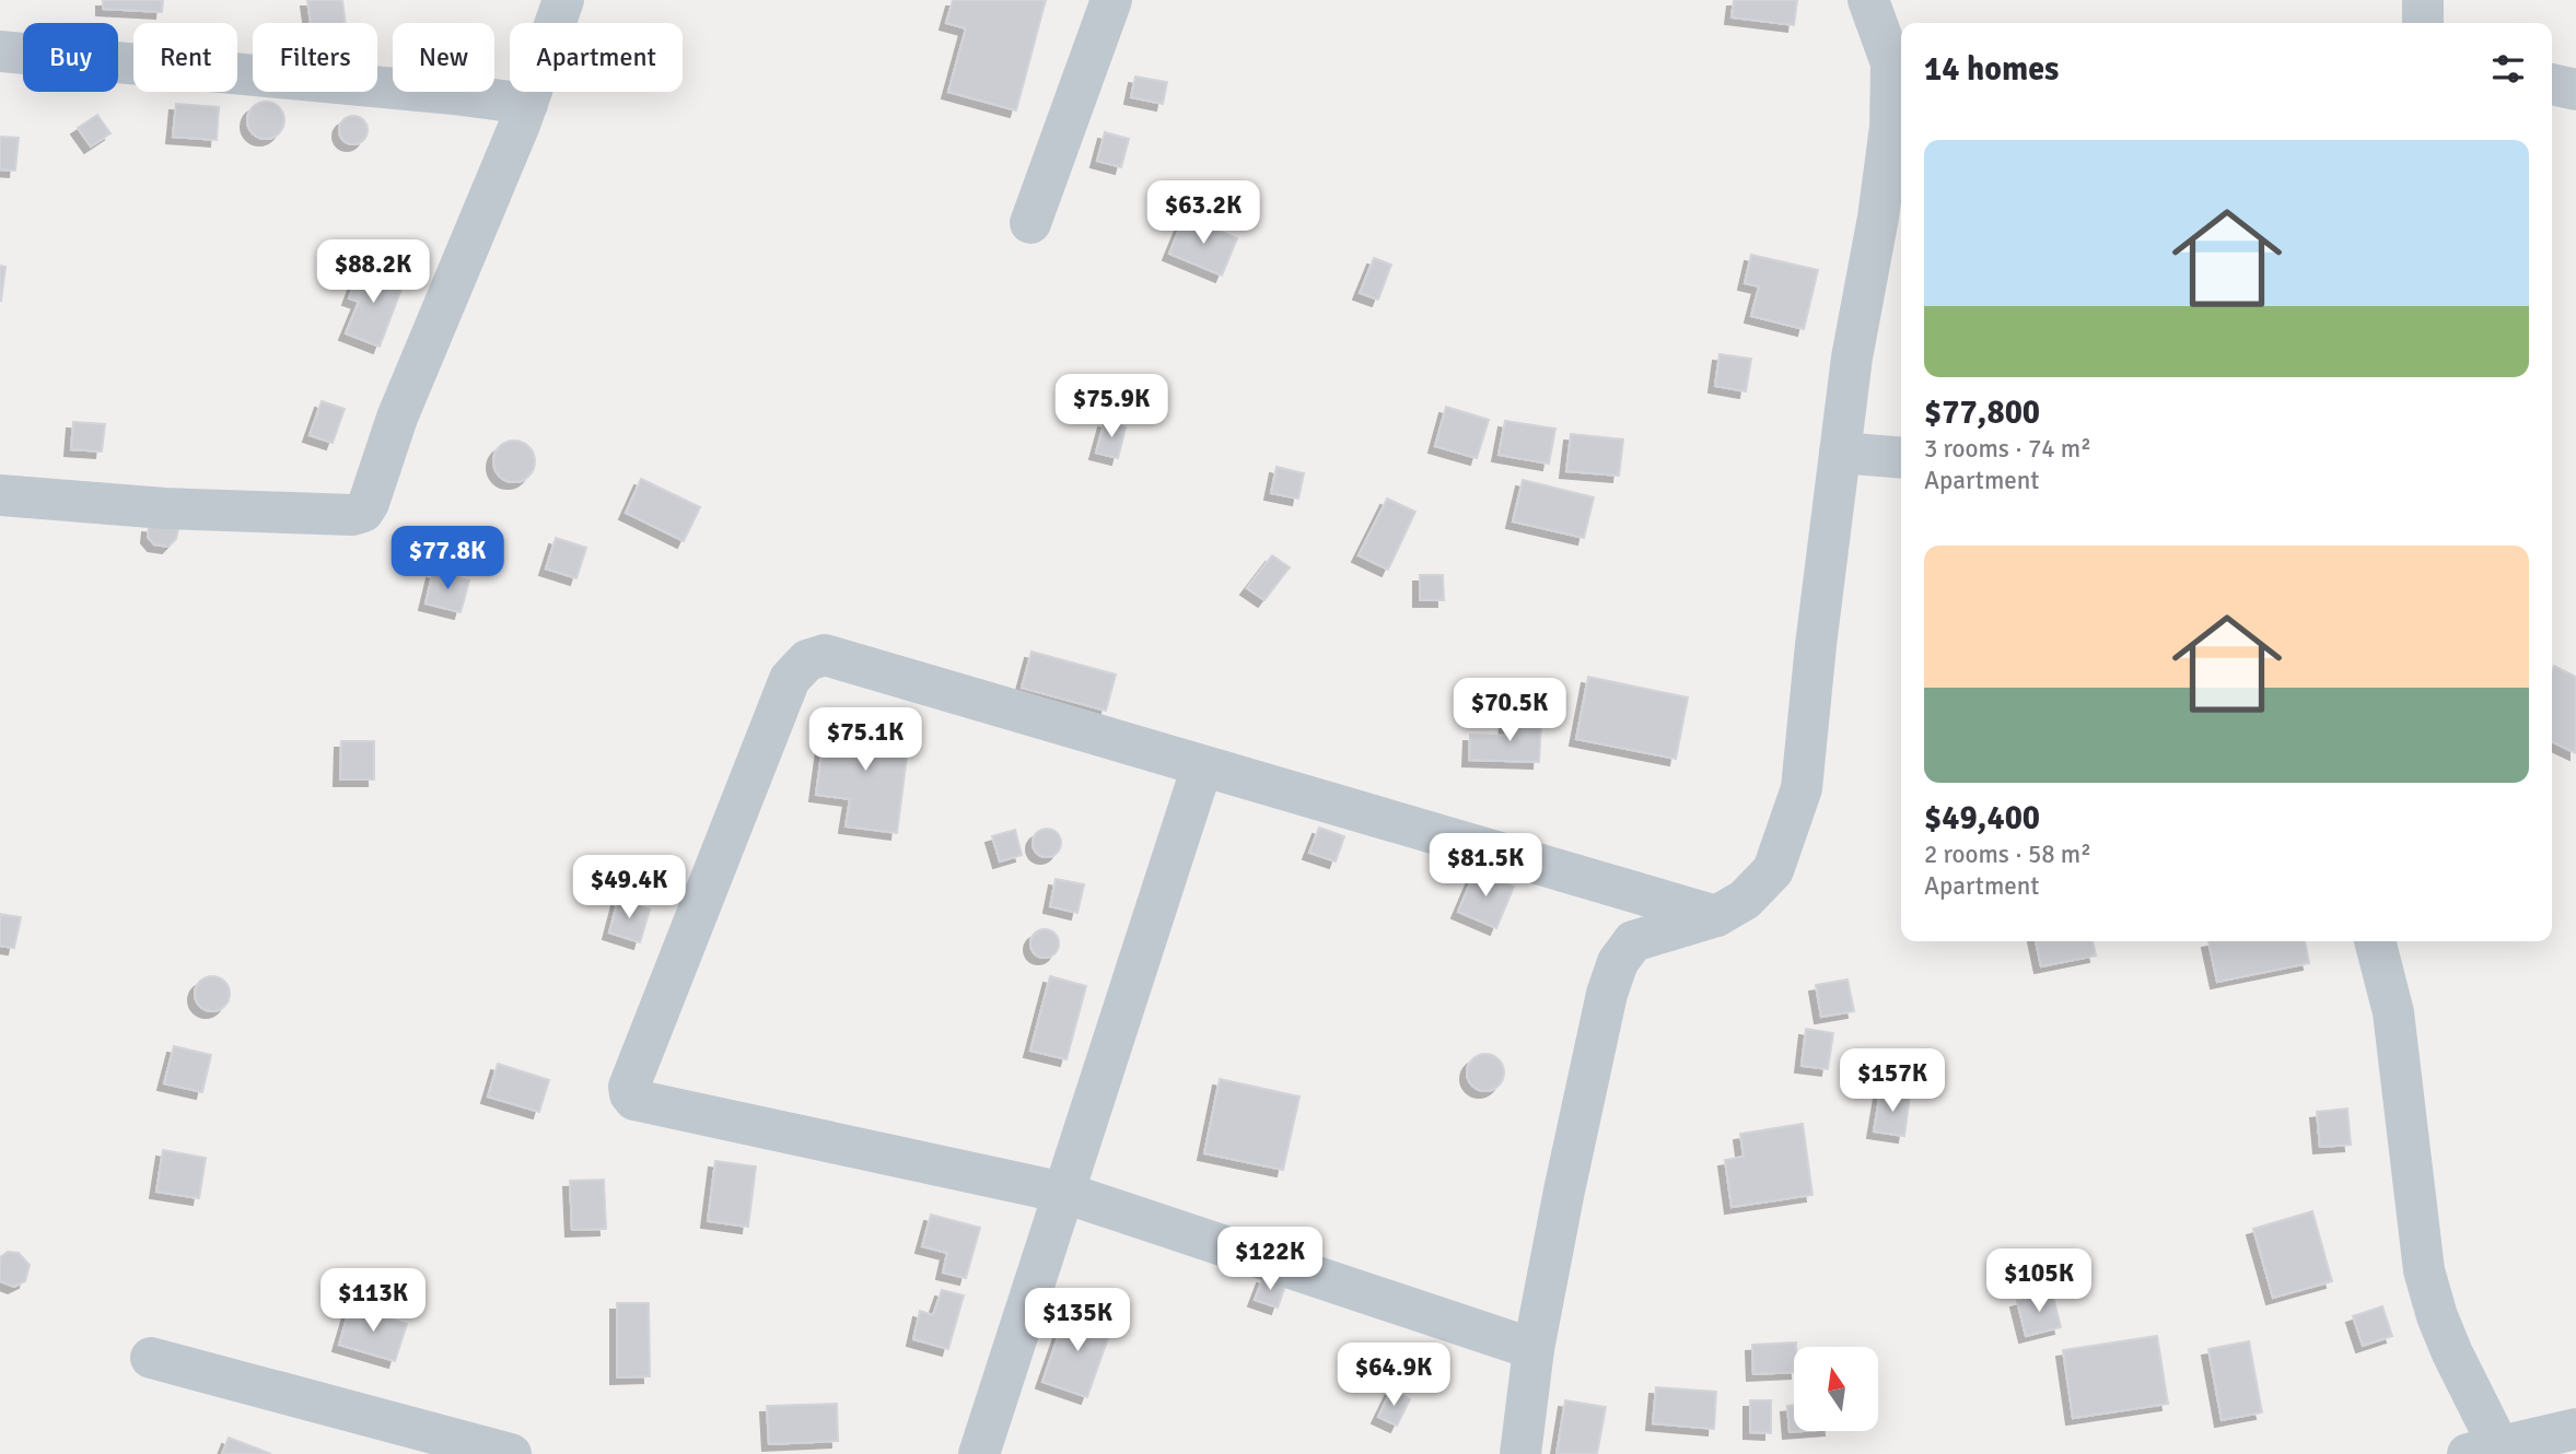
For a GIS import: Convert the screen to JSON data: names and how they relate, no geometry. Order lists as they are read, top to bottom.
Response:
{
  "north": "top",
  "page": {
    "chip": [
      "Buy",
      "Rent",
      "Filters",
      "New",
      "Apartment"
    ],
    "heading": "14 homes",
    "list": [
      {
        "name": "$77,800",
        "note": "3 rooms · 74 m² · Apartment"
      },
      {
        "name": "$49,400",
        "note": "2 rooms · 58 m² · Apartment"
      }
    ],
    "price": [
      "$63.2K",
      "$88.2K",
      "$75.9K",
      "$77.8K",
      "$70.5K",
      "$75.1K",
      "$81.5K",
      "$49.4K",
      "$157K",
      "$122K",
      "$105K",
      "$113K",
      "$135K",
      "$64.9K"
    ]
  }
}
